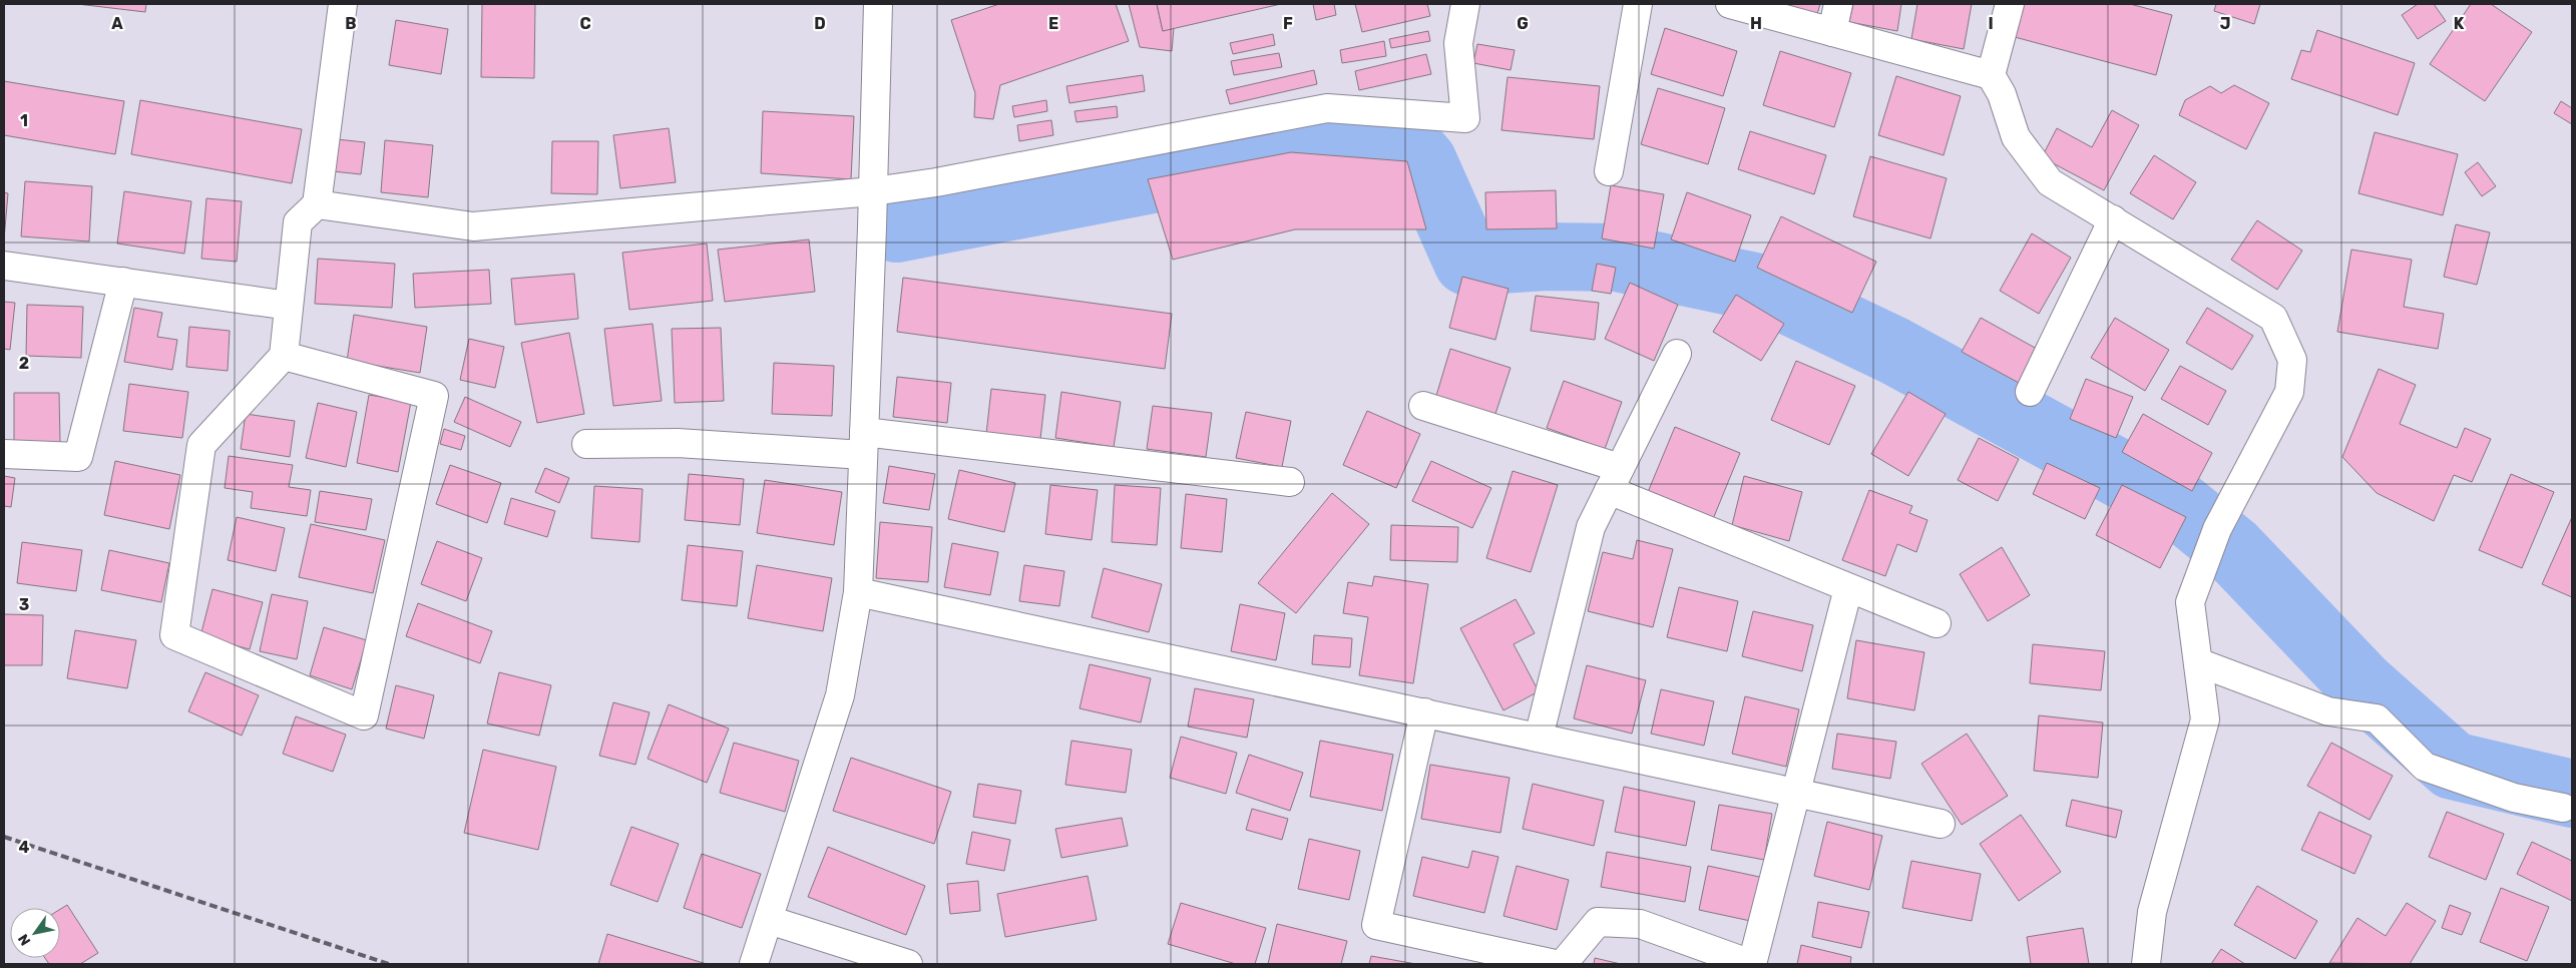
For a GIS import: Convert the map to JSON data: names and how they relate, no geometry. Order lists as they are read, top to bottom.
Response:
{
  "north": "bottom left",
  "grid": {
    "columns": [
      "A",
      "B",
      "C",
      "D",
      "E",
      "F",
      "G",
      "H",
      "I",
      "J",
      "K"
    ],
    "rows": [
      "1",
      "2",
      "3",
      "4"
    ]
  }
}
